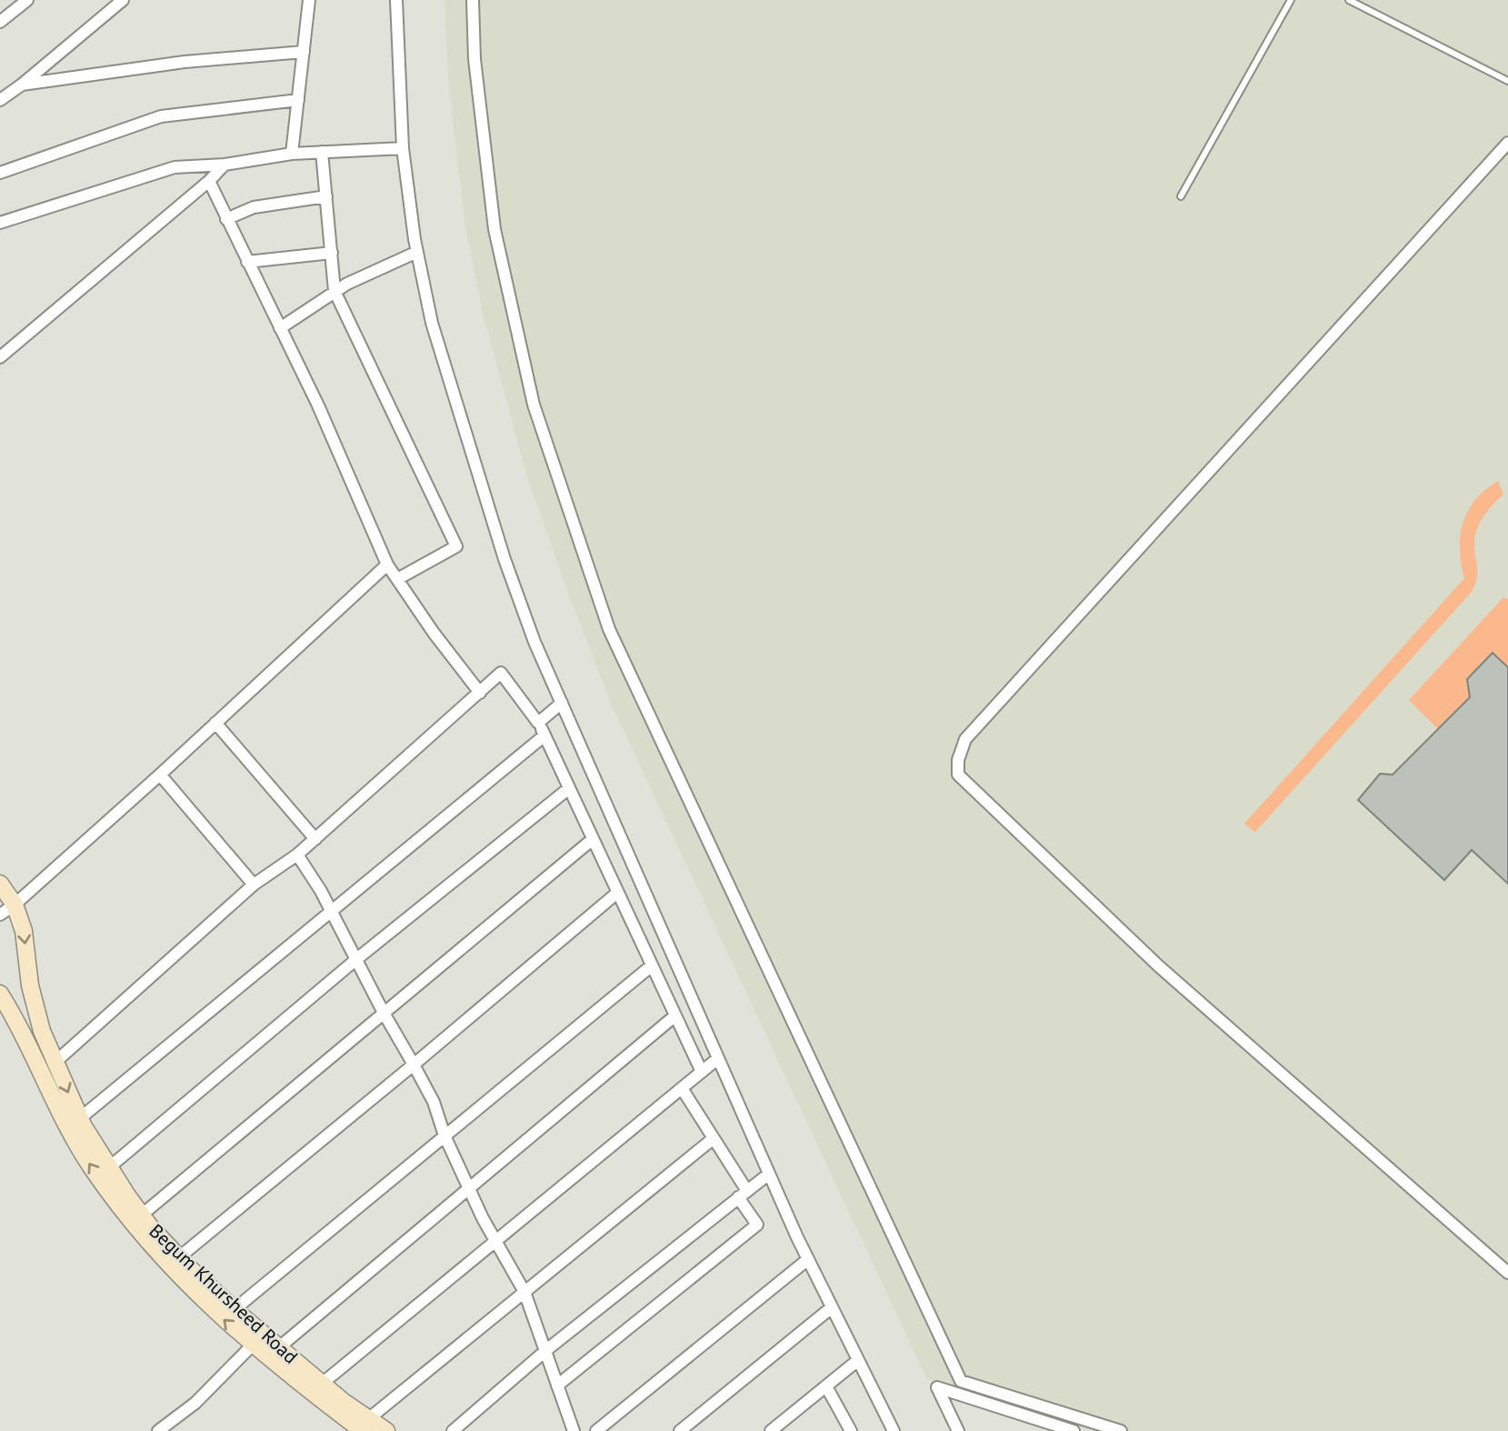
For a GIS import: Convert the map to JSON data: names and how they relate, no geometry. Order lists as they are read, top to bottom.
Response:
{
  "streets": {
    "main road": ["Begum Khursheed Road"]
  }
}
